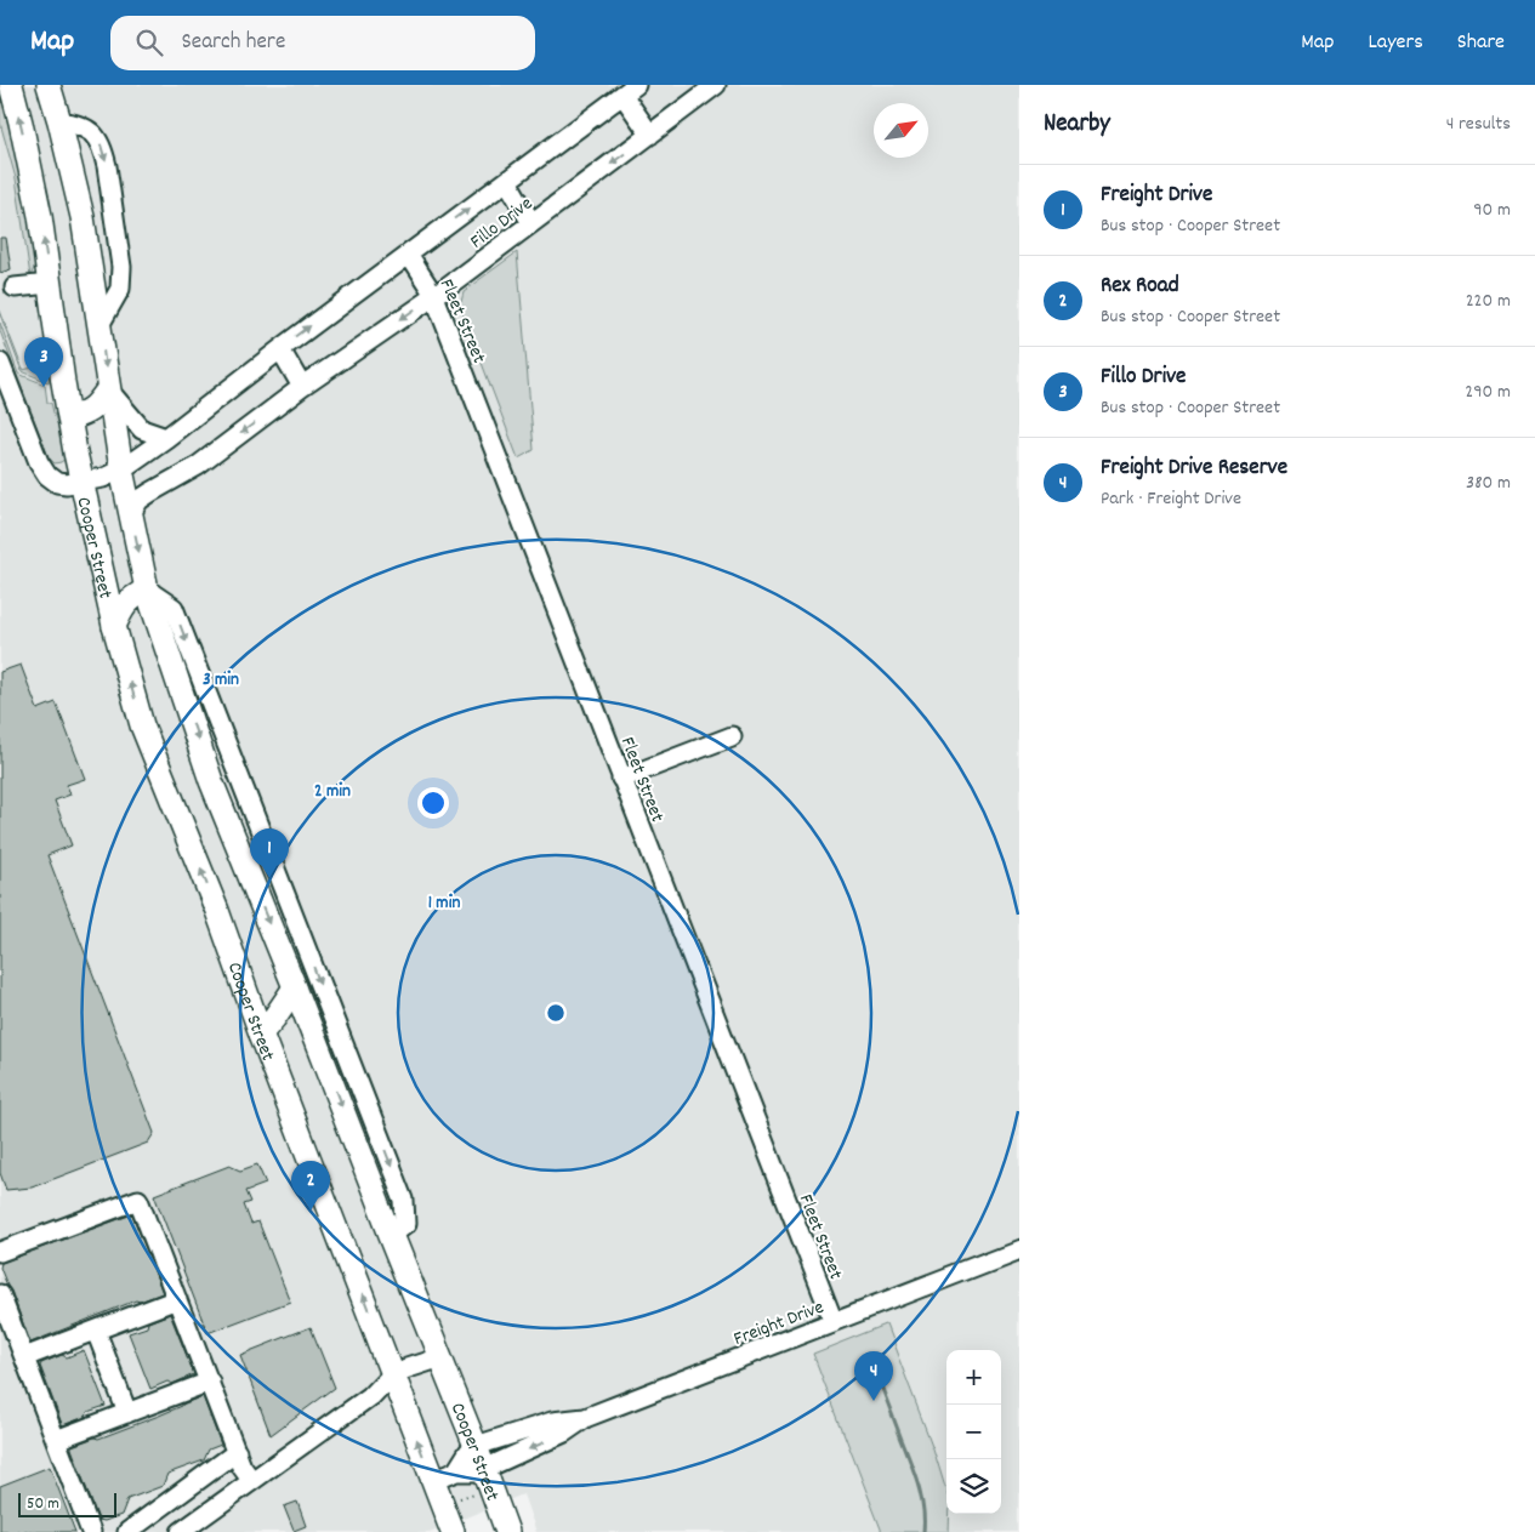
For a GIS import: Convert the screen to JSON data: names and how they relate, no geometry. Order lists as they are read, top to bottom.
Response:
{
  "streets": {
    "main road": ["Cooper Street"],
    "street": ["Fillo Drive", "Fleet Street", "Freight Drive"]
  },
  "crossings": [
    ["Fillo Drive", "Fleet Street"],
    ["Fillo Drive", "Cooper Street"],
    ["Fleet Street", "Freight Drive"],
    ["Cooper Street", "Freight Drive"]
  ],
  "scale_bar": "50 m",
  "north": "top right",
  "page": {
    "header": "Map",
    "search": "Search here",
    "nav": ["Map", "Layers", "Share"],
    "heading": ["Nearby", "4 results"],
    "list": [
      {
        "mark": "1",
        "name": "Freight Drive",
        "note": "Bus stop · Cooper Street",
        "value": "90 m"
      },
      {
        "mark": "2",
        "name": "Rex Road",
        "note": "Bus stop · Cooper Street",
        "value": "220 m"
      },
      {
        "mark": "3",
        "name": "Fillo Drive",
        "note": "Bus stop · Cooper Street",
        "value": "290 m"
      },
      {
        "mark": "4",
        "name": "Freight Drive Reserve",
        "note": "Park · Freight Drive",
        "value": "380 m"
      }
    ],
    "pins": [
      "3",
      "1",
      "2",
      "4"
    ],
    "map_buttons": ["+", "−"],
    "scale": "50 m"
  },
  "rings": ["3 min", "2 min", "1 min"]
}
